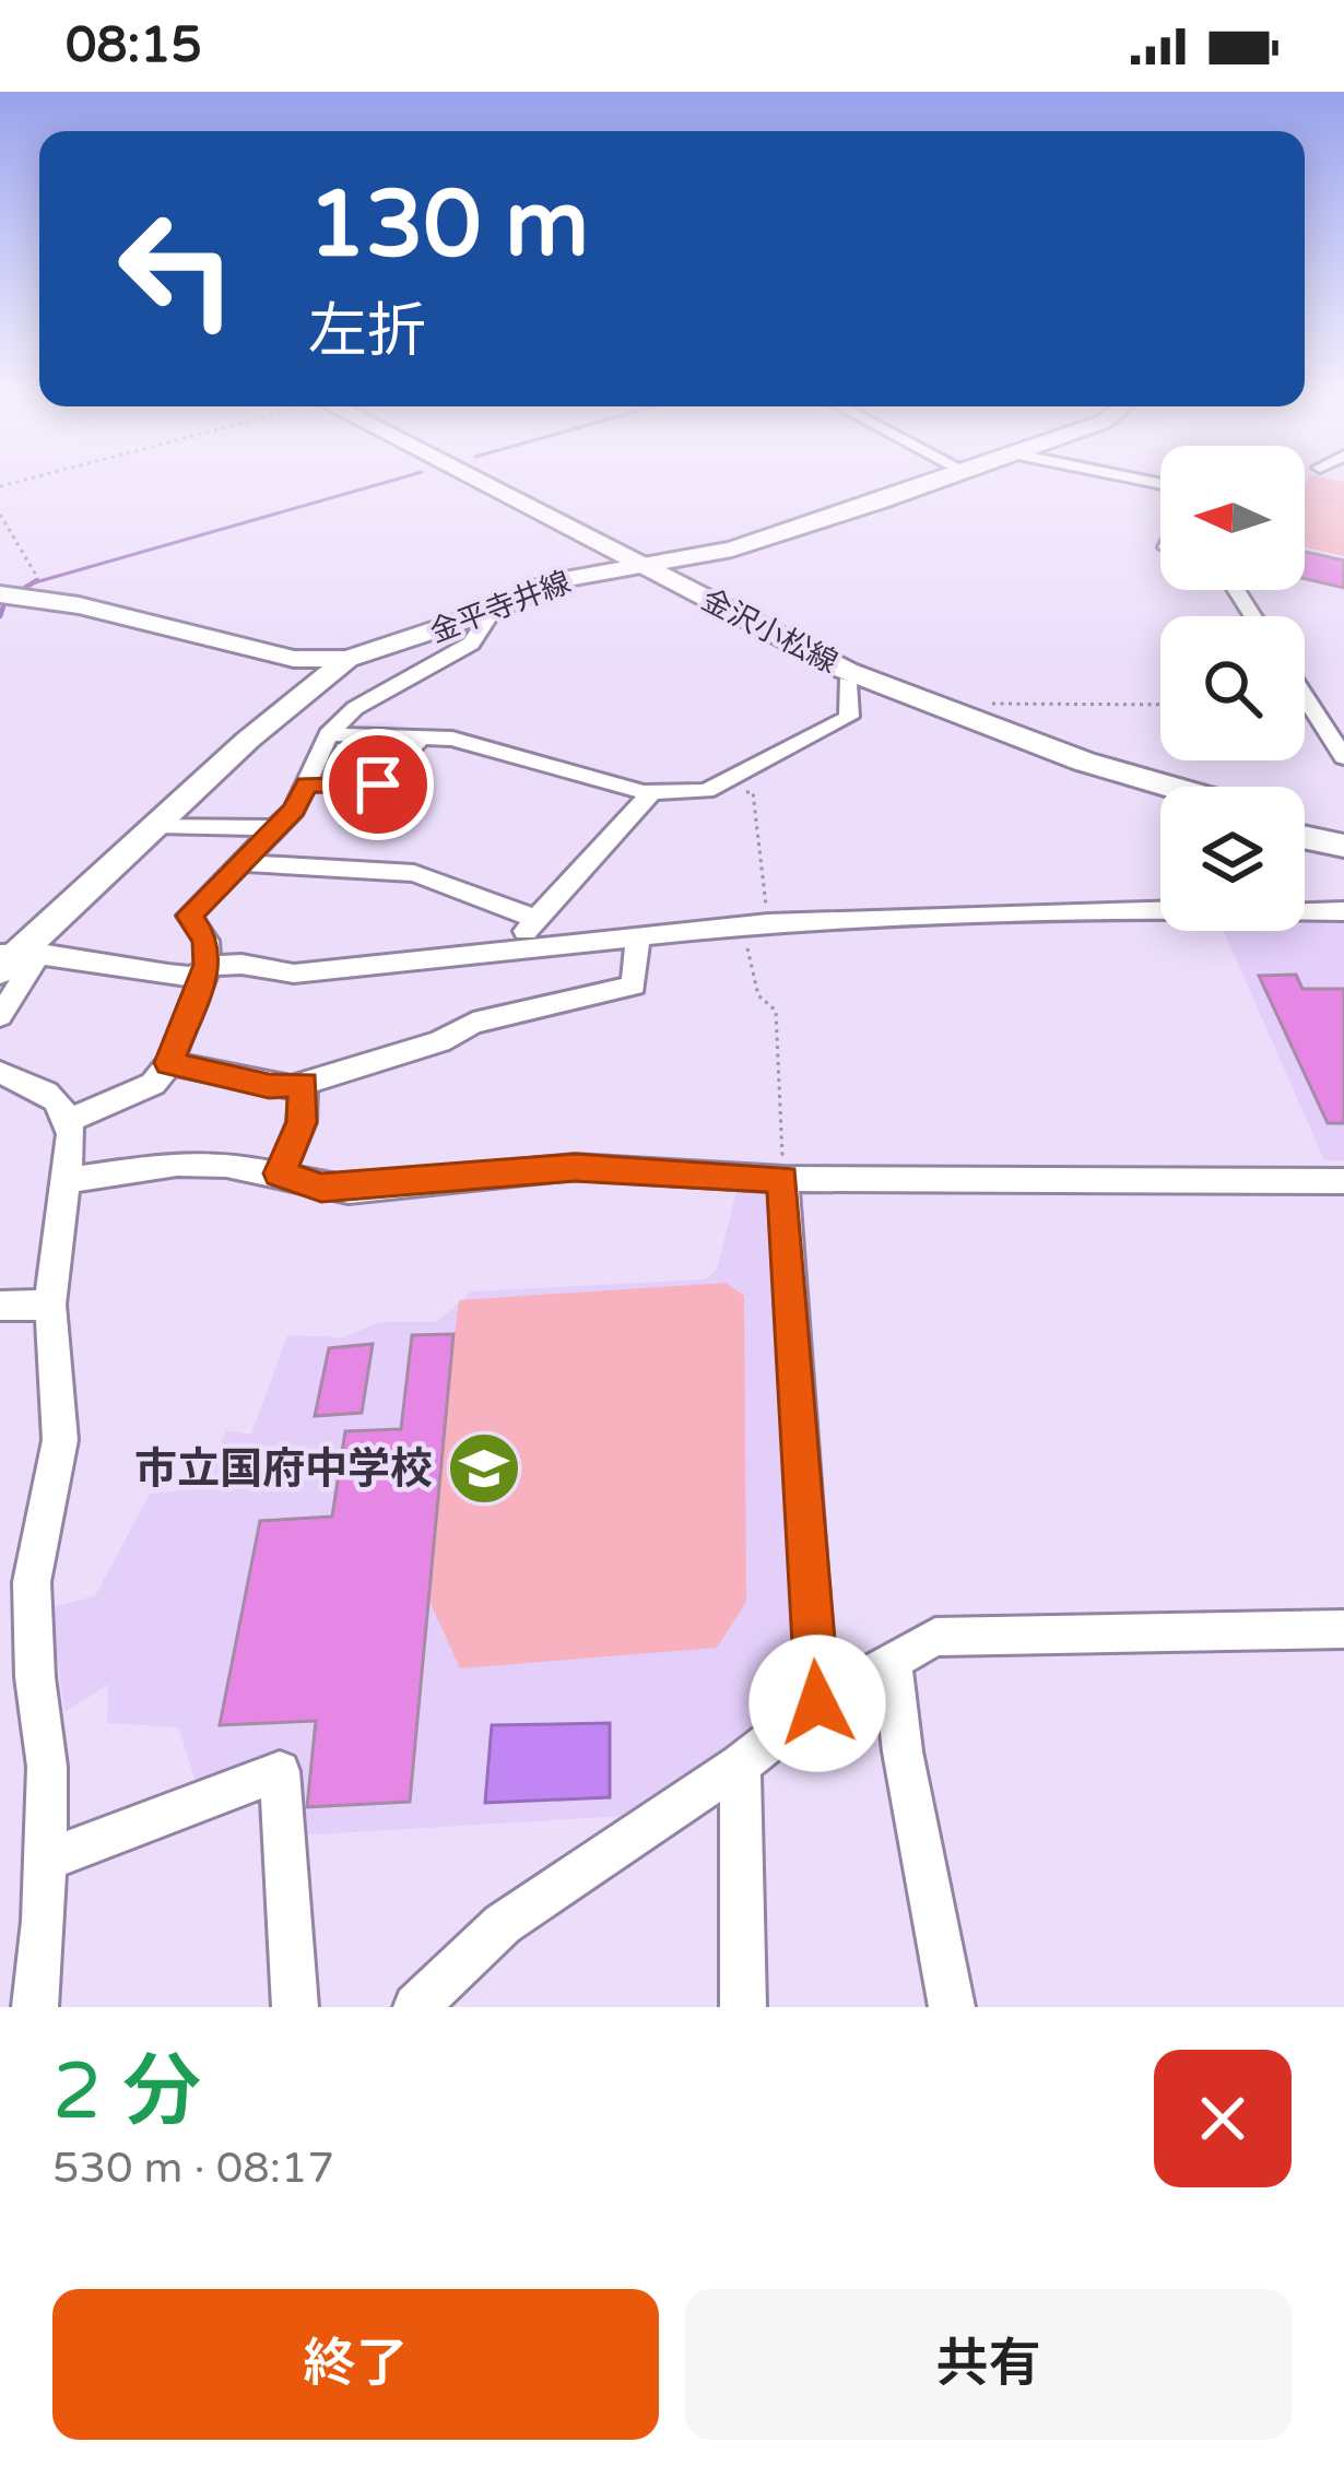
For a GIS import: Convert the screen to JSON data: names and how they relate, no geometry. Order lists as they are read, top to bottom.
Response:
{
  "streets": {
    "main road": ["金平寺井線", "金沢小松線"]
  },
  "crossings": [
    ["金平寺井線", "金沢小松線"]
  ],
  "places": {
    "school or university": ["市立国府中学校"]
  },
  "north": "left",
  "page": {
    "status": "08:15",
    "turn": ["130 m", "左折"],
    "heading": ["2 分", "530 m · 08:17"],
    "buttons": ["終了", "共有"]
  }
}
